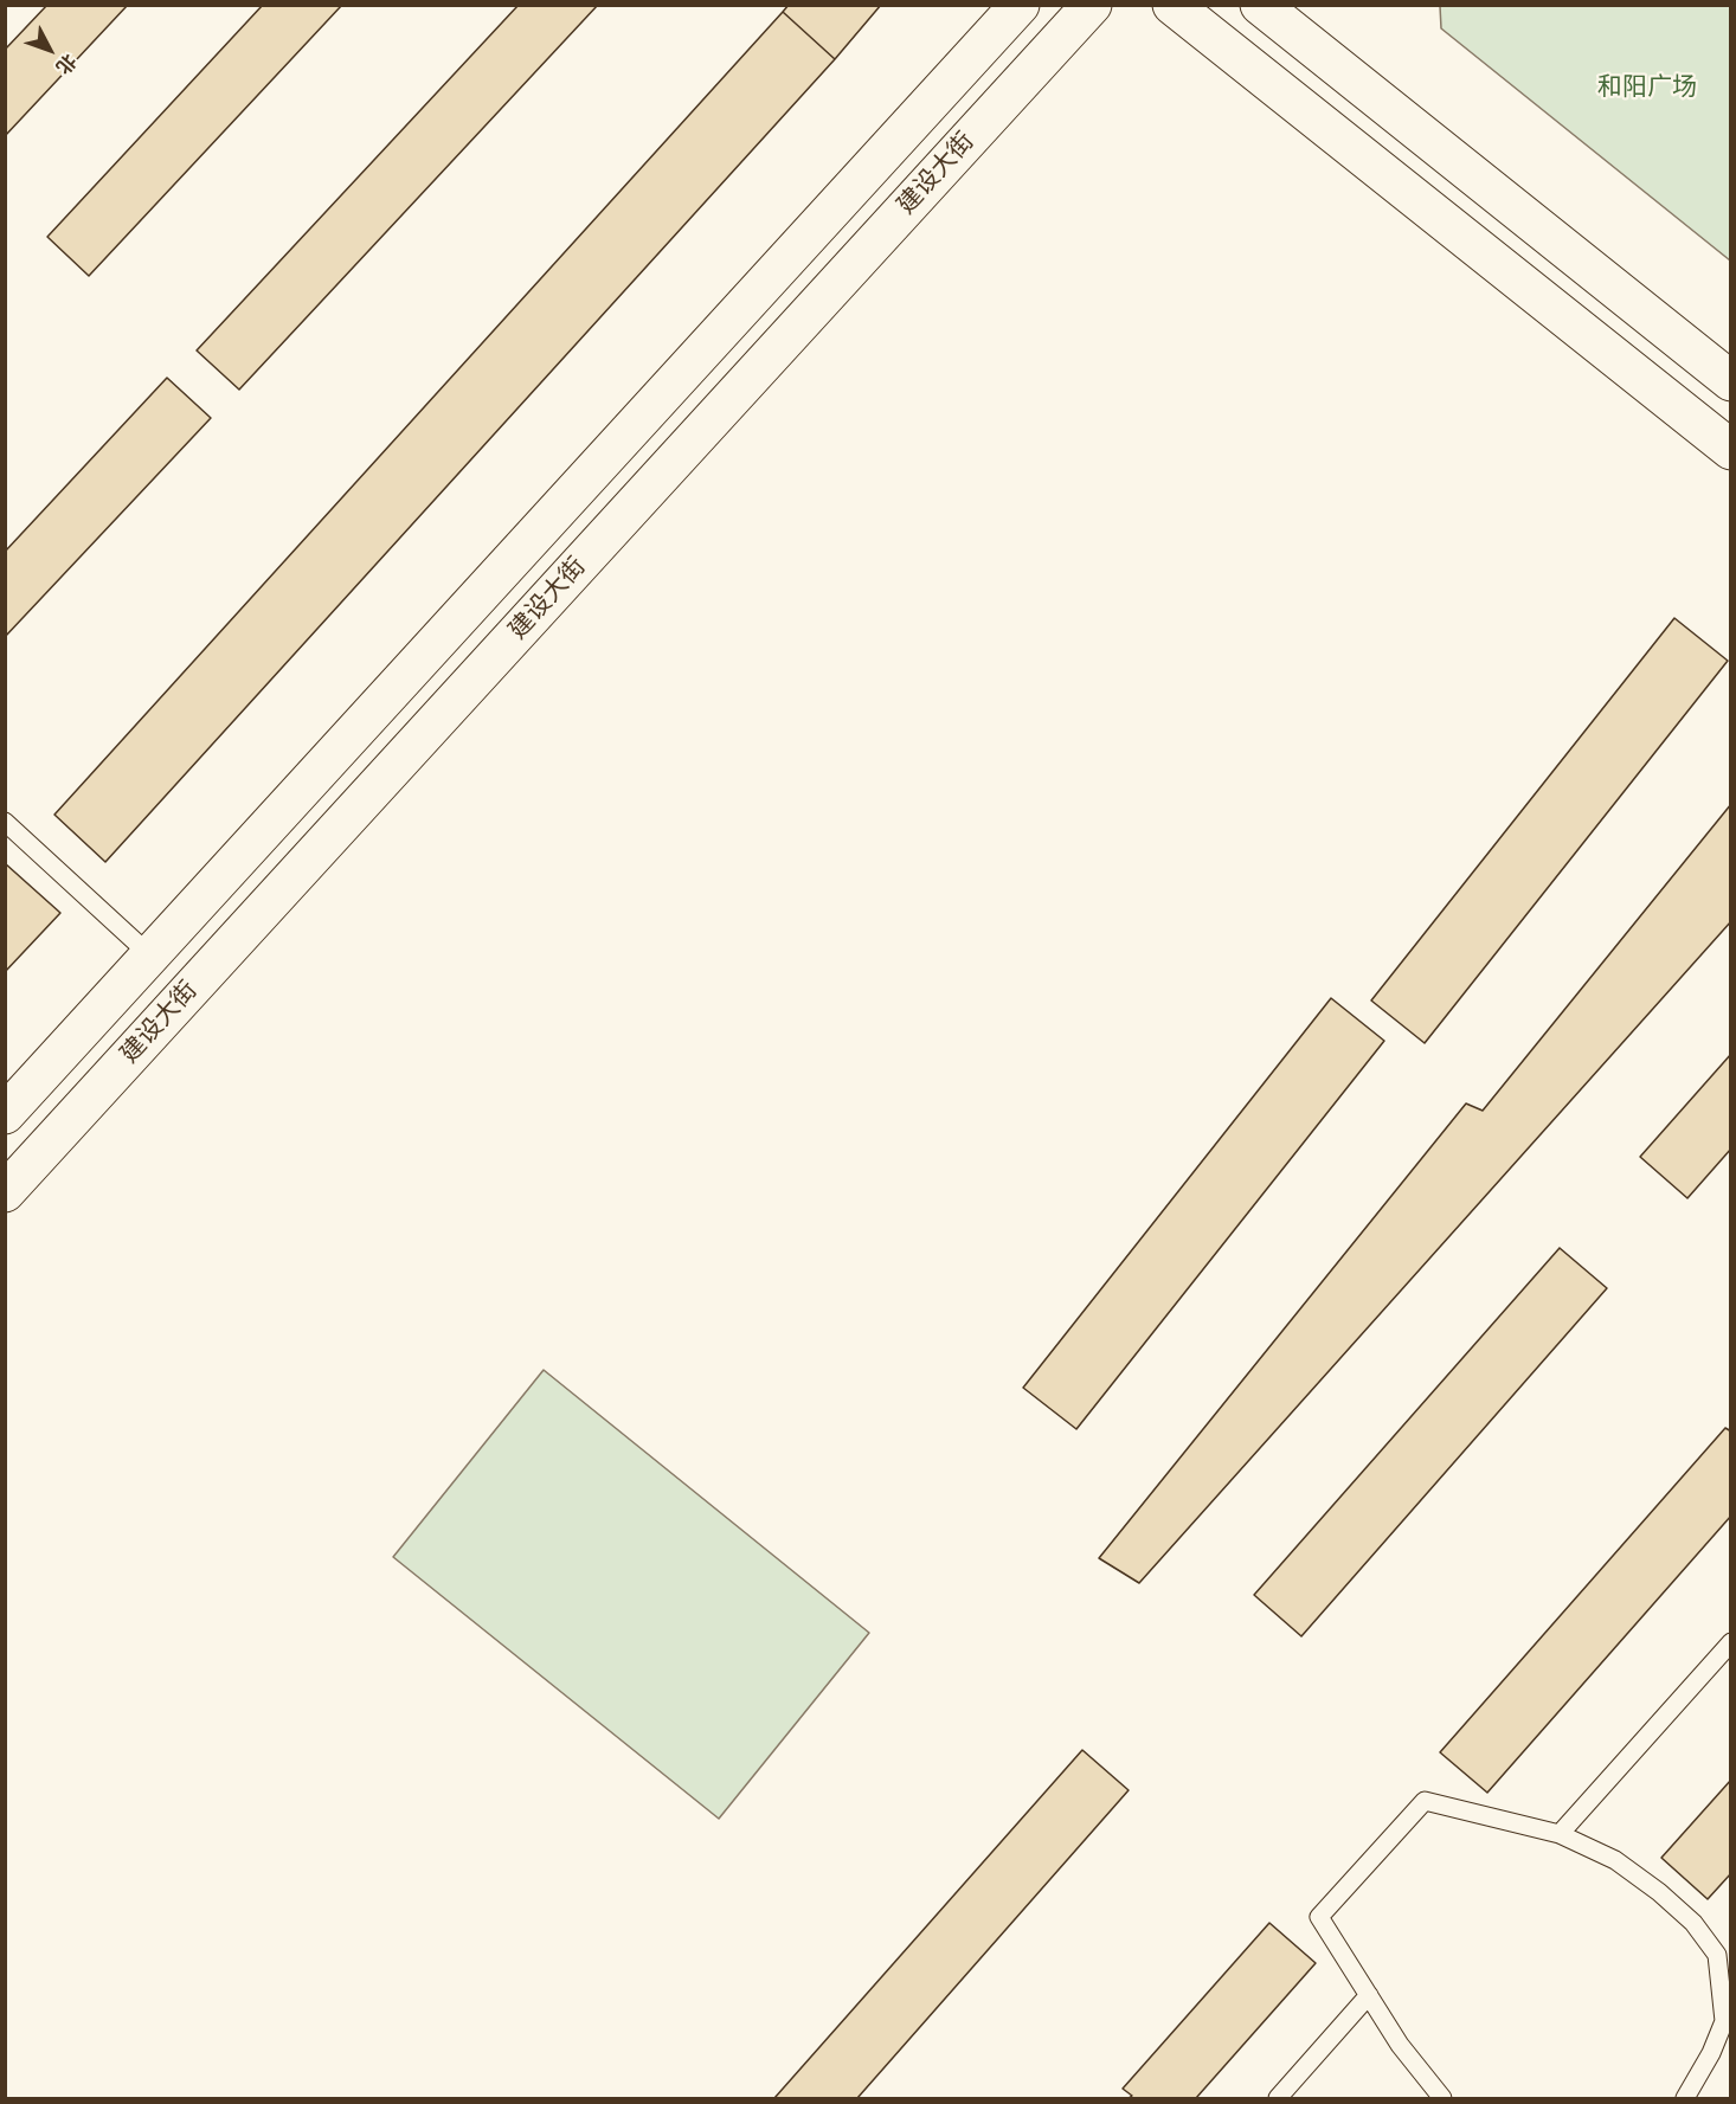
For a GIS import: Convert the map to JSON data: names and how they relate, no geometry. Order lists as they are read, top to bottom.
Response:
{
  "streets": {
    "street": ["建设大街"]
  },
  "parks": ["和阳广场"],
  "north": "bottom right"
}
